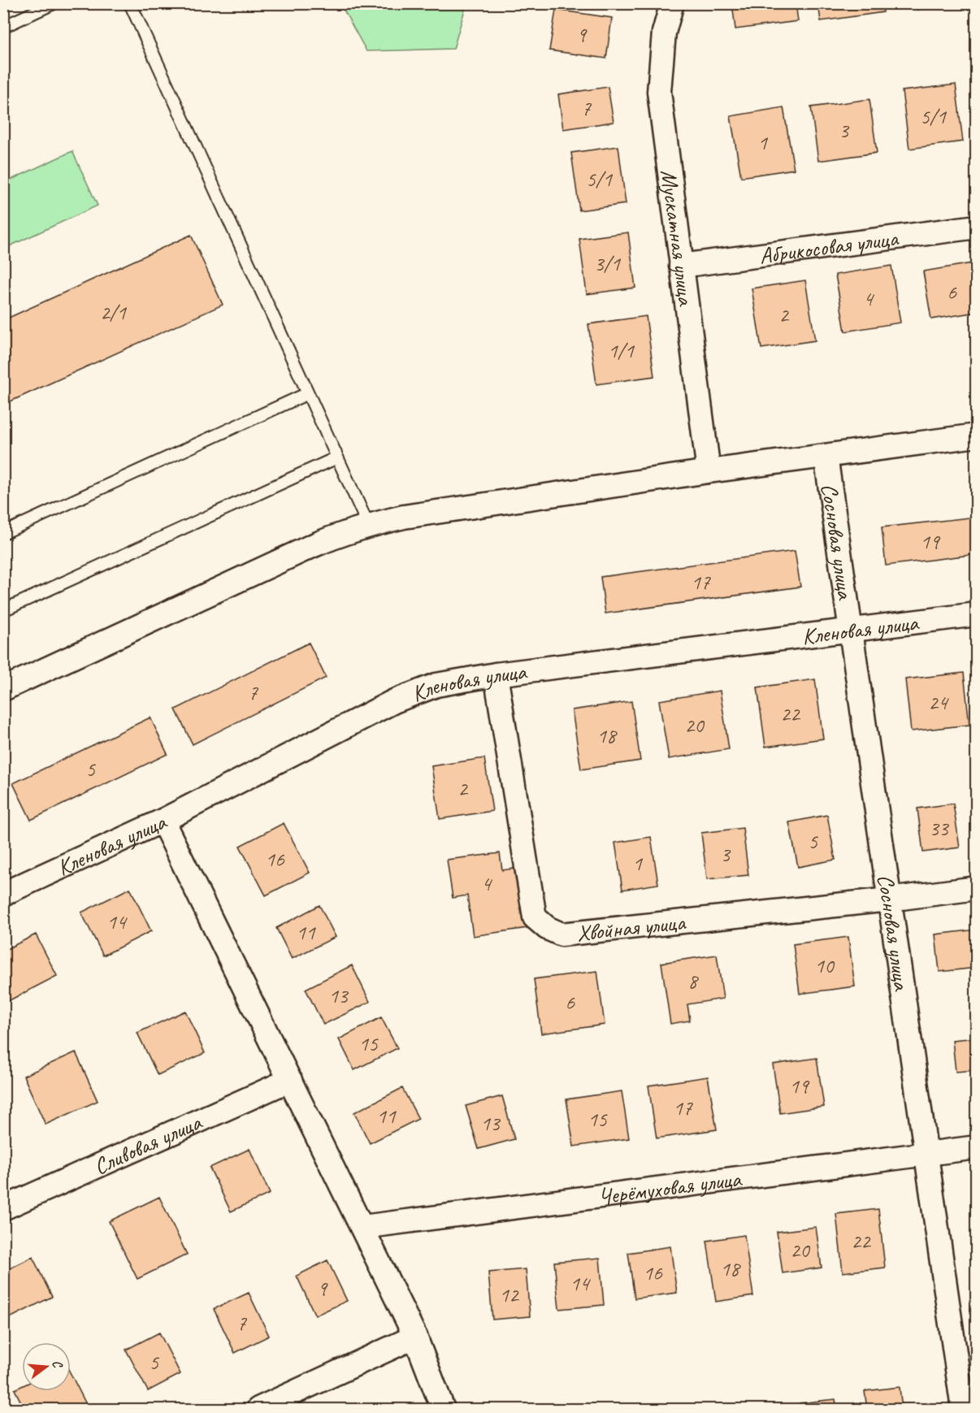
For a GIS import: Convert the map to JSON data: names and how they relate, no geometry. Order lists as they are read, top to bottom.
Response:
{
  "streets": {
    "street": [
      "Мускатная улица",
      "Абрикосовая улица",
      "Сосновая улица",
      "Кленовая улица",
      "Хвойная улица",
      "Сливовая улица",
      "Черёмуховая улица"
    ]
  },
  "crossings": [
    ["Мускатная улица", "Абрикосовая улица"],
    ["Сосновая улица", "Кленовая улица"],
    ["Сосновая улица", "Хвойная улица"],
    ["Сосновая улица", "Черёмуховая улица"],
    ["Кленовая улица", "Хвойная улица"]
  ],
  "house_numbers": [
    "9",
    "7",
    "5/1",
    "3",
    "1",
    "5/1",
    "3/1",
    "6",
    "4",
    "2/1",
    "2",
    "1/1",
    "19",
    "17",
    "7",
    "24",
    "22",
    "20",
    "18",
    "5",
    "2",
    "33",
    "5",
    "3",
    "16",
    "1",
    "4",
    "14",
    "11",
    "10",
    "8",
    "13",
    "6",
    "15",
    "19",
    "17",
    "11",
    "15",
    "13",
    "22",
    "20",
    "18",
    "16",
    "14",
    "9",
    "12",
    "7",
    "5"
  ],
  "north": "right"
}
